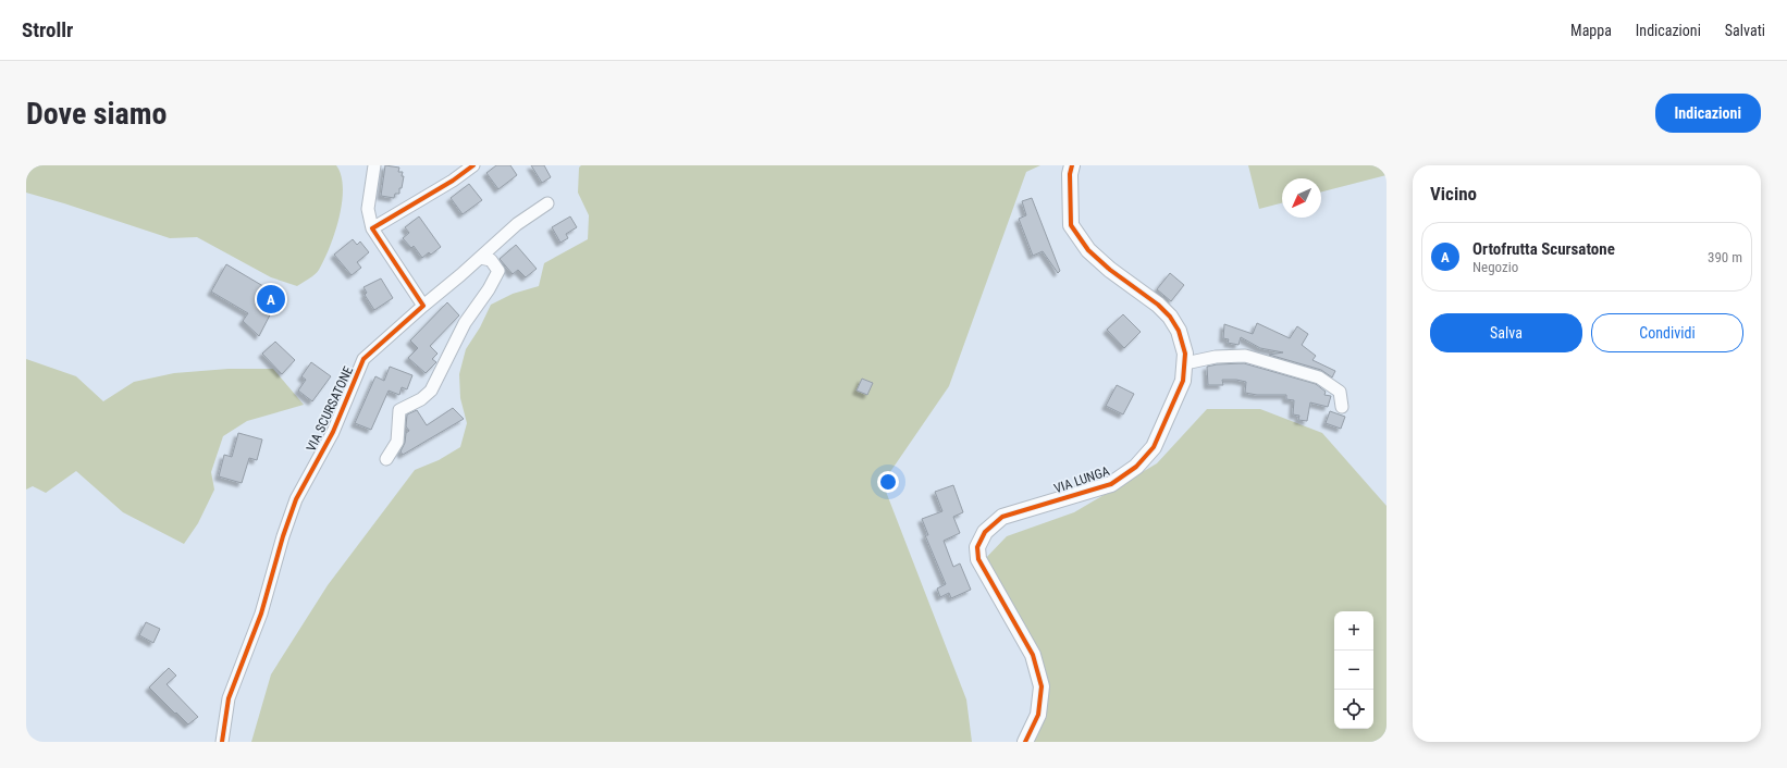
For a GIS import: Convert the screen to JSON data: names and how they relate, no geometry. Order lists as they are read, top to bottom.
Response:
{
  "streets": {
    "street": ["VIA SCURSATONE", "VIA LUNGA"]
  },
  "north": "bottom left",
  "page": {
    "header": "Strollr",
    "nav": ["Mappa", "Indicazioni", "Salvati"],
    "buttons": [
      "Indicazioni",
      ["Salva", "Condividi"]
    ],
    "title": "Dove siamo",
    "heading": "Vicino",
    "list": [
      {
        "mark": "A",
        "name": "Ortofrutta Scursatone",
        "note": "Negozio",
        "value": "390 m"
      }
    ],
    "pins": "A",
    "map_buttons": ["+", "−"]
  }
}
